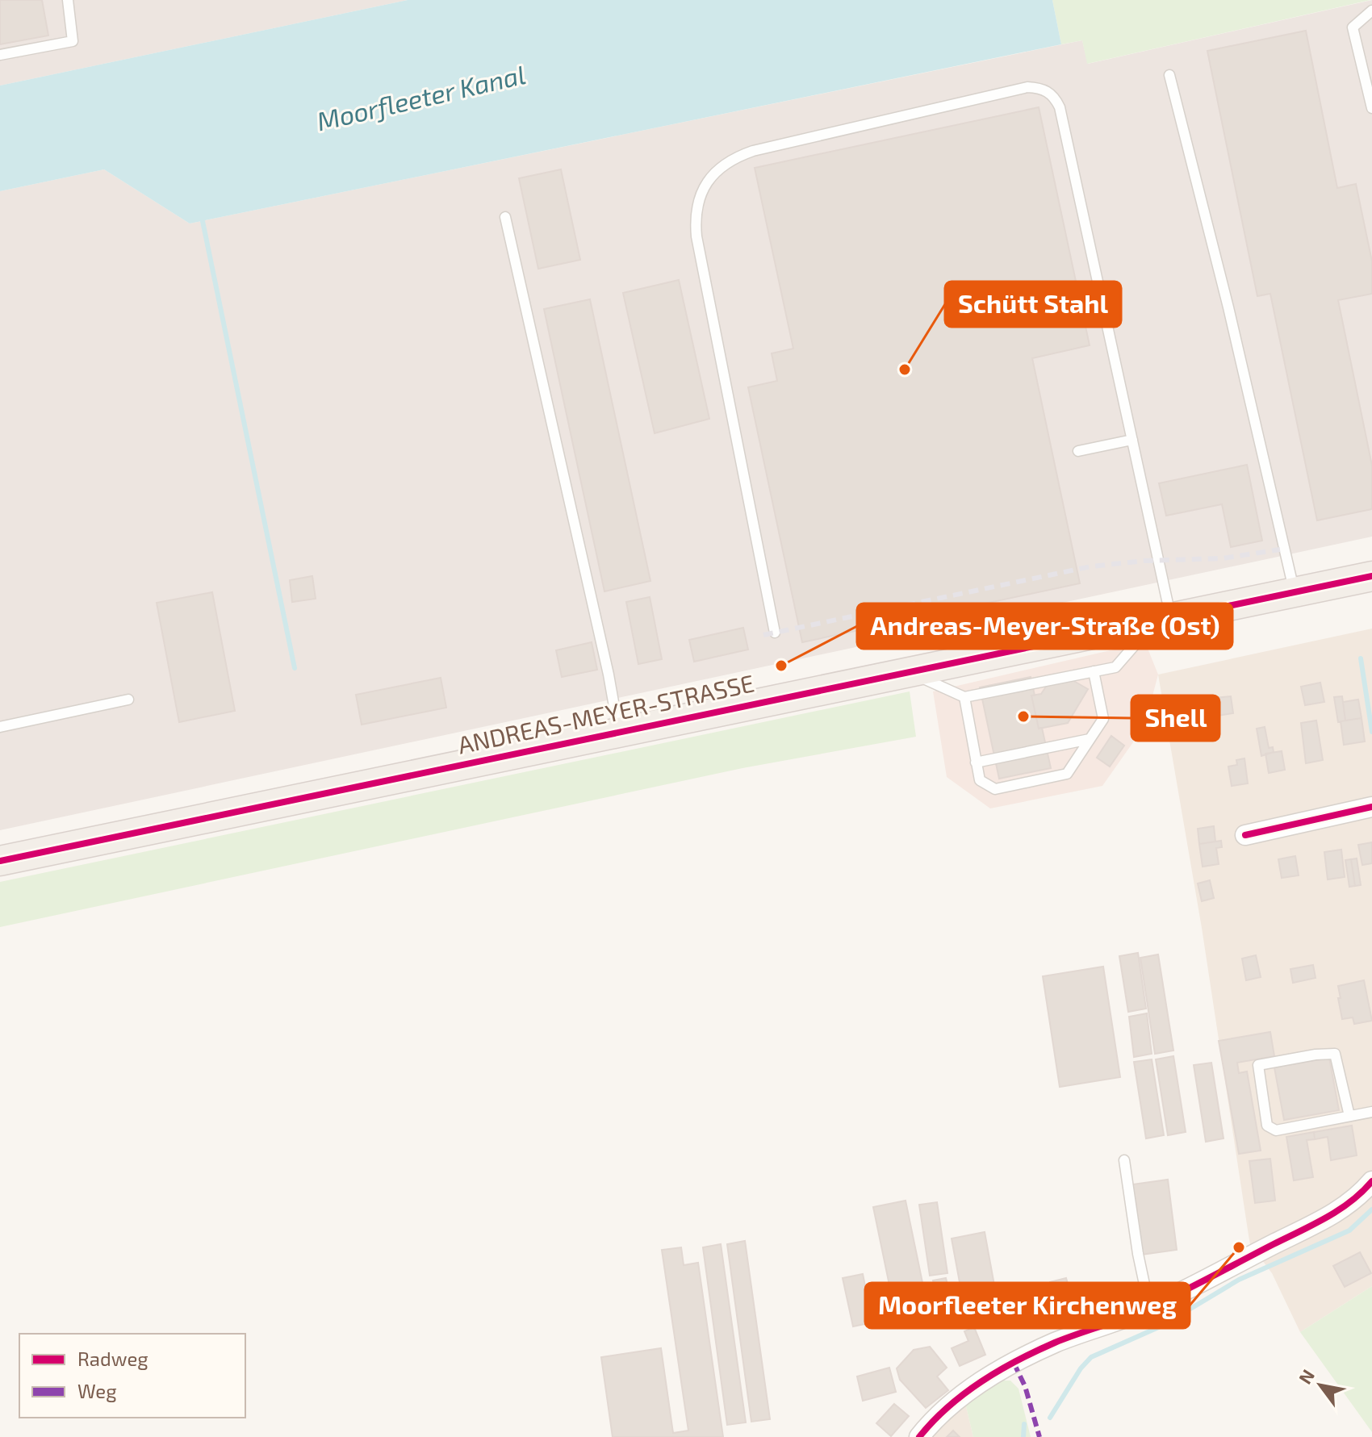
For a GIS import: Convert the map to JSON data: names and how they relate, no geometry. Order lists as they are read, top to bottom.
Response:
{
  "streets": {
    "main road": ["ANDREAS-MEYER-STRASSE"]
  },
  "water": ["Moorfleeter Kanal"],
  "places": [
    "Schütt Stahl",
    "Andreas-Meyer-Straße (Ost)",
    "Shell",
    "Moorfleeter Kirchenweg"
  ],
  "legend": ["Radweg", "Weg"],
  "north": "top left"
}
